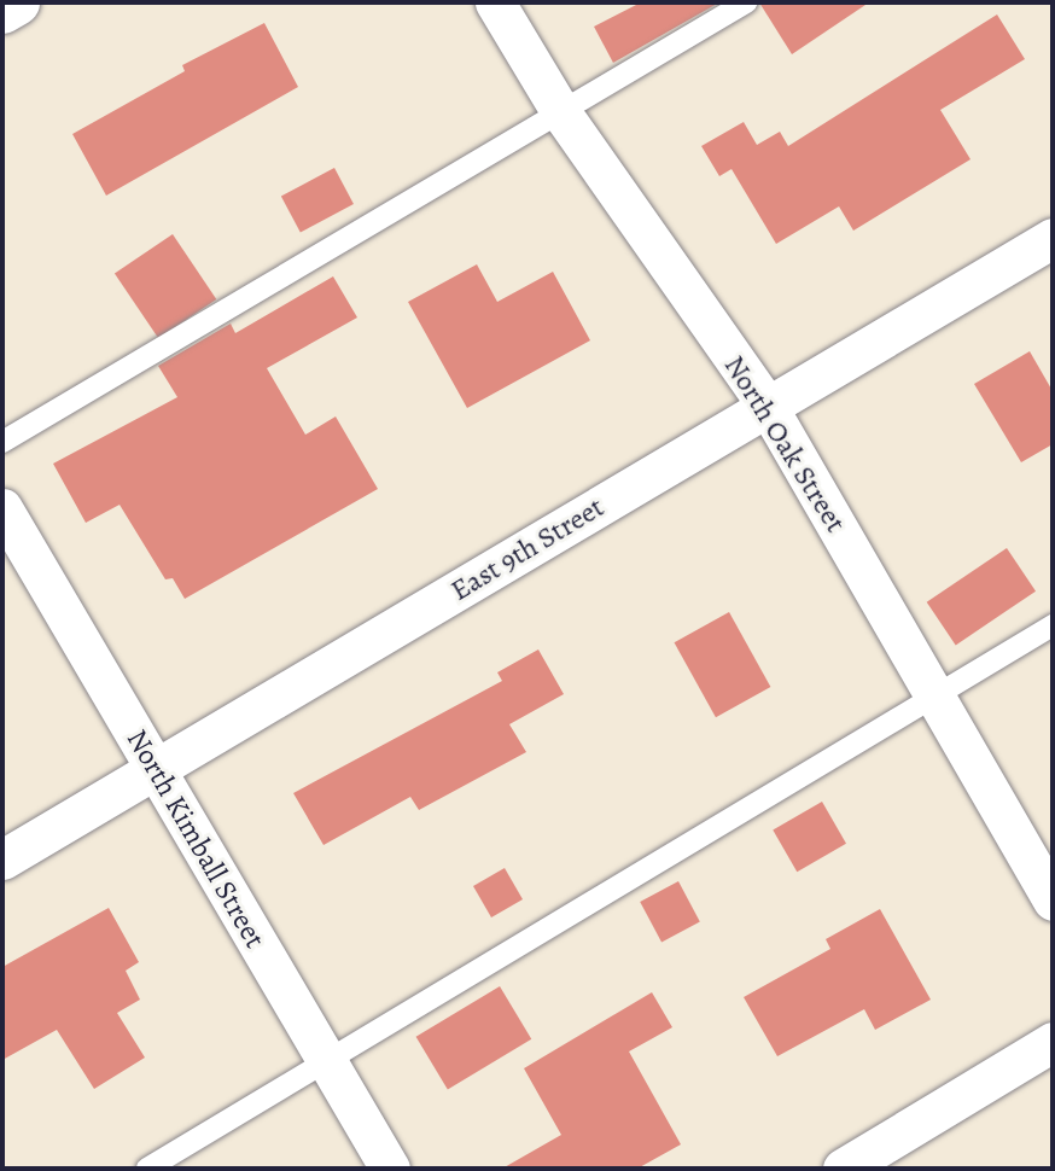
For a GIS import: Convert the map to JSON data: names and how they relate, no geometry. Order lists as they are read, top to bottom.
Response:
{
  "streets": {
    "street": ["North Oak Street", "East 9th Street", "North Kimball Street"]
  },
  "crossings": [
    ["North Oak Street", "East 9th Street"],
    ["East 9th Street", "North Kimball Street"]
  ]
}
